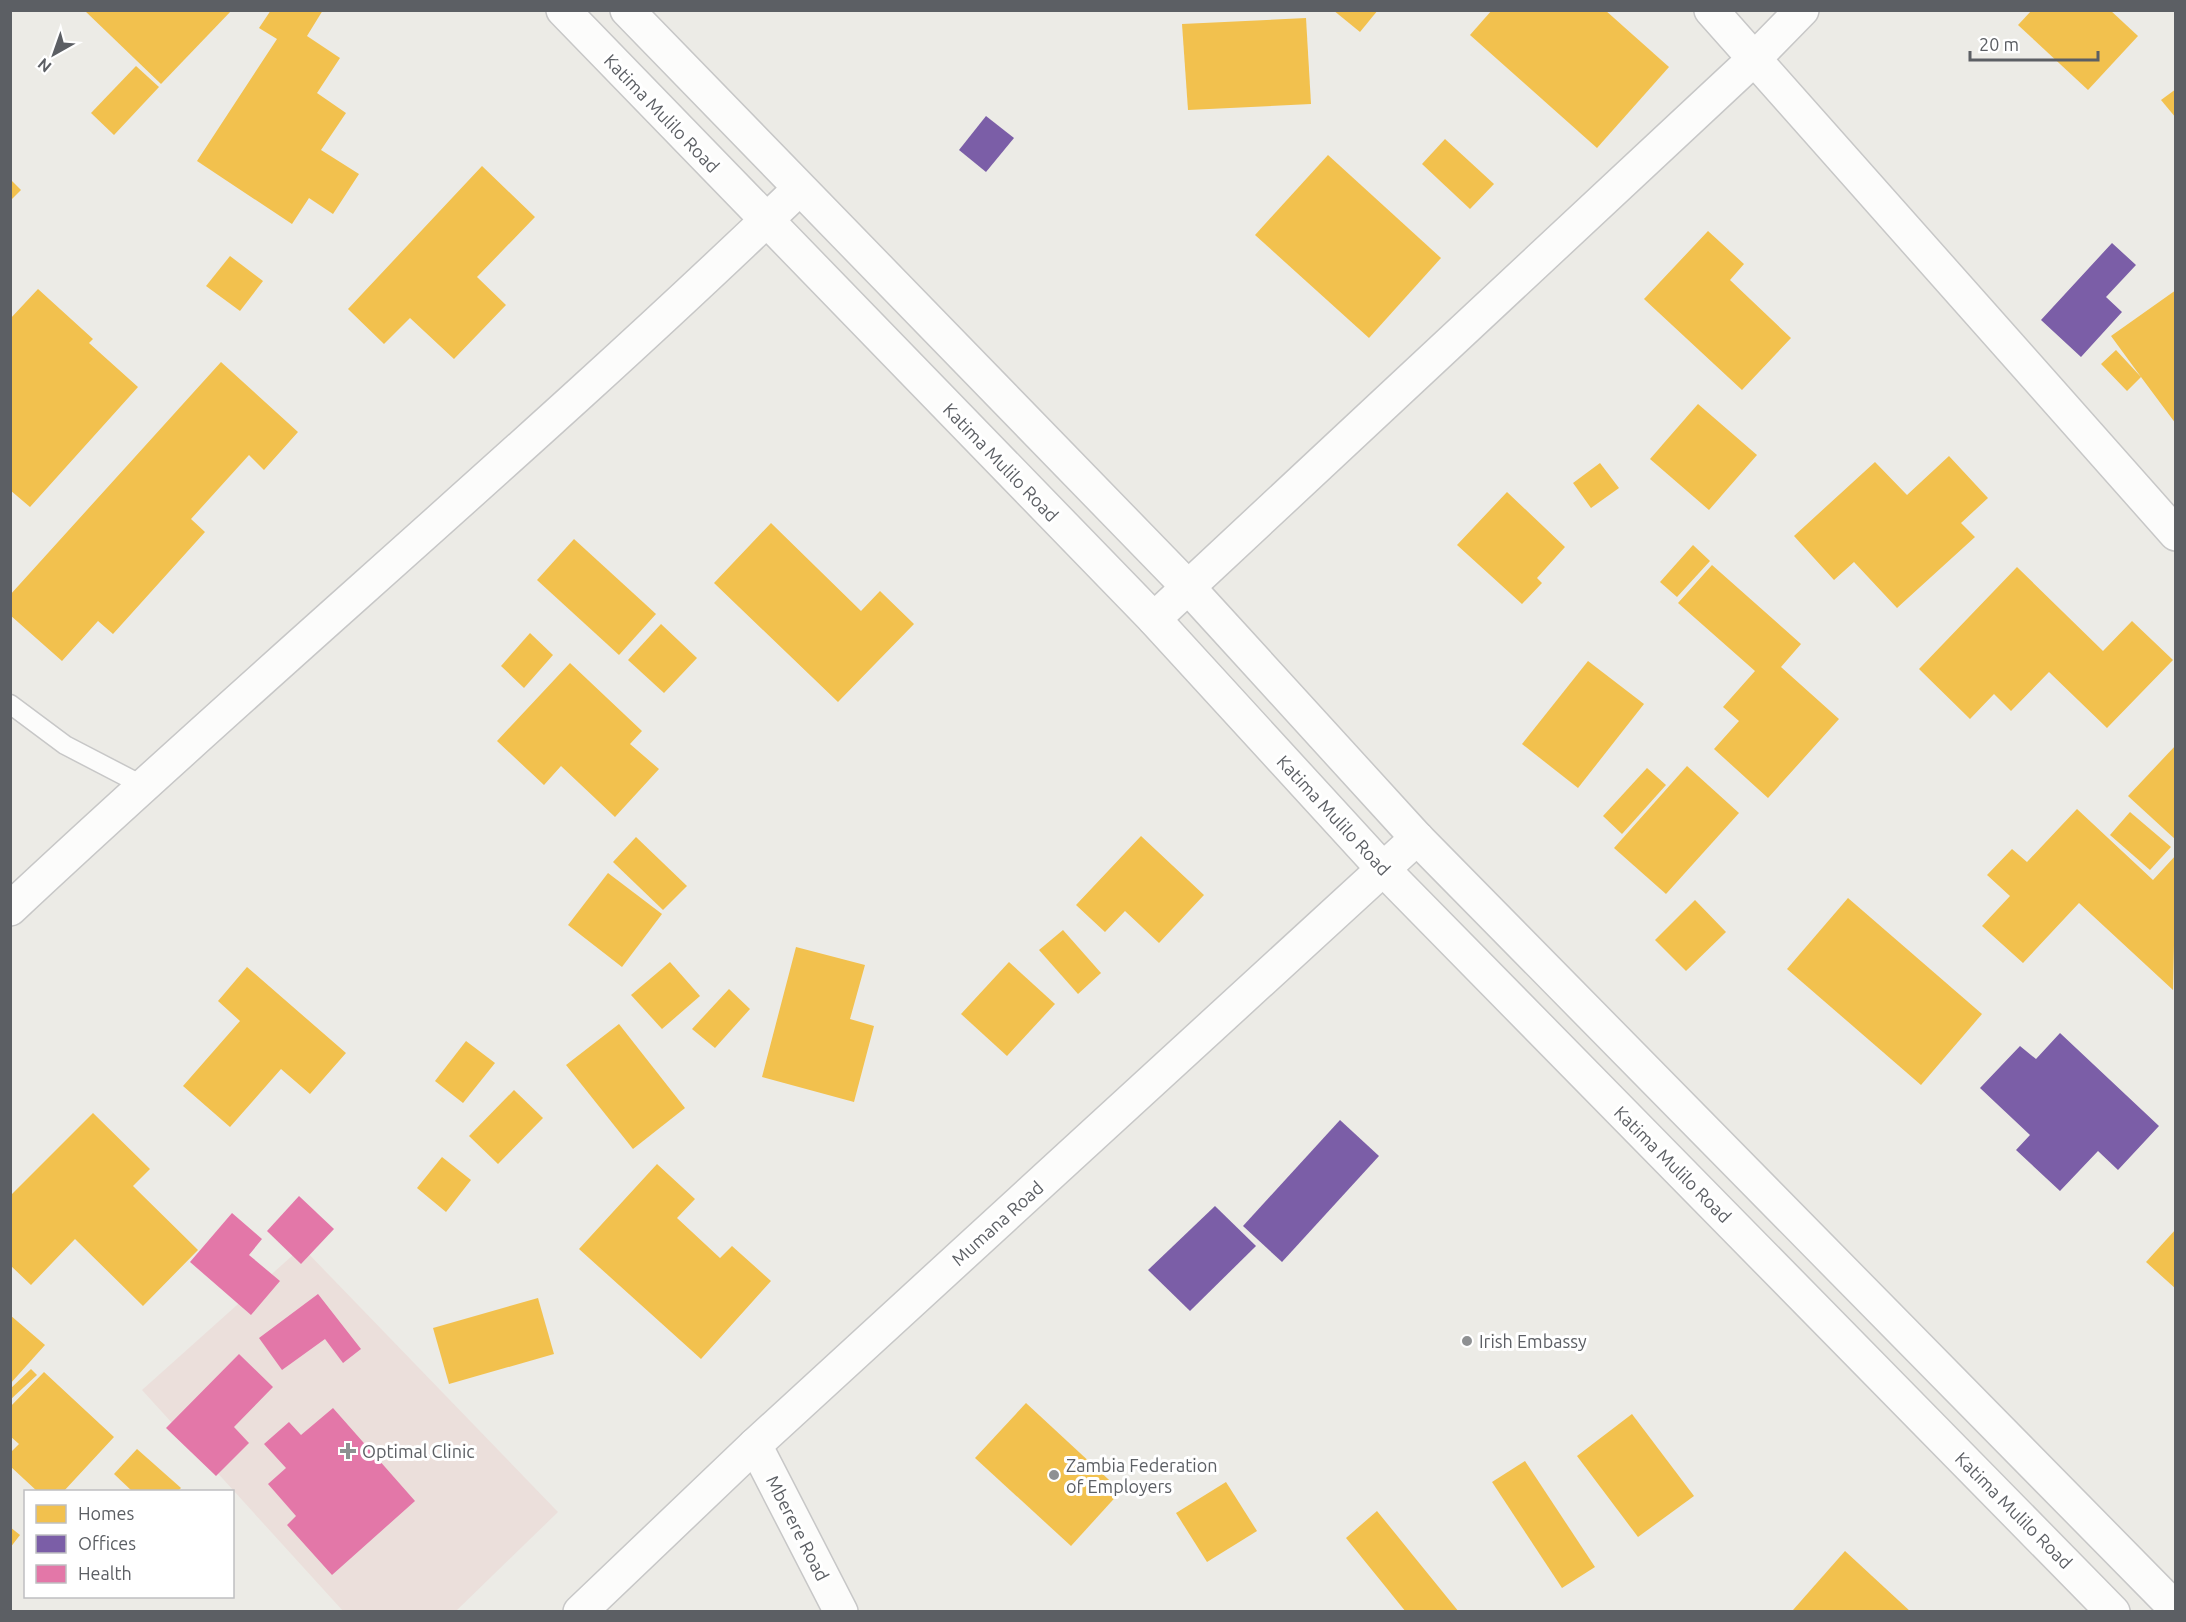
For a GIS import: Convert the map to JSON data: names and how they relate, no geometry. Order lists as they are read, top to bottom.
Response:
{
  "streets": {
    "main road": ["Katima Mulilo Road", "Mumana Road", "Mberere Road"]
  },
  "crossings": [
    ["Katima Mulilo Road", "Mumana Road"],
    ["Mumana Road", "Mberere Road"]
  ],
  "places": {
    "other": ["Irish Embassy", "Zambia Federation of Employers"],
    "health": ["Optimal Clinic"]
  },
  "legend": ["Homes", "Offices", "Health"],
  "scale_bar": "20 m",
  "north": "bottom left"
}
